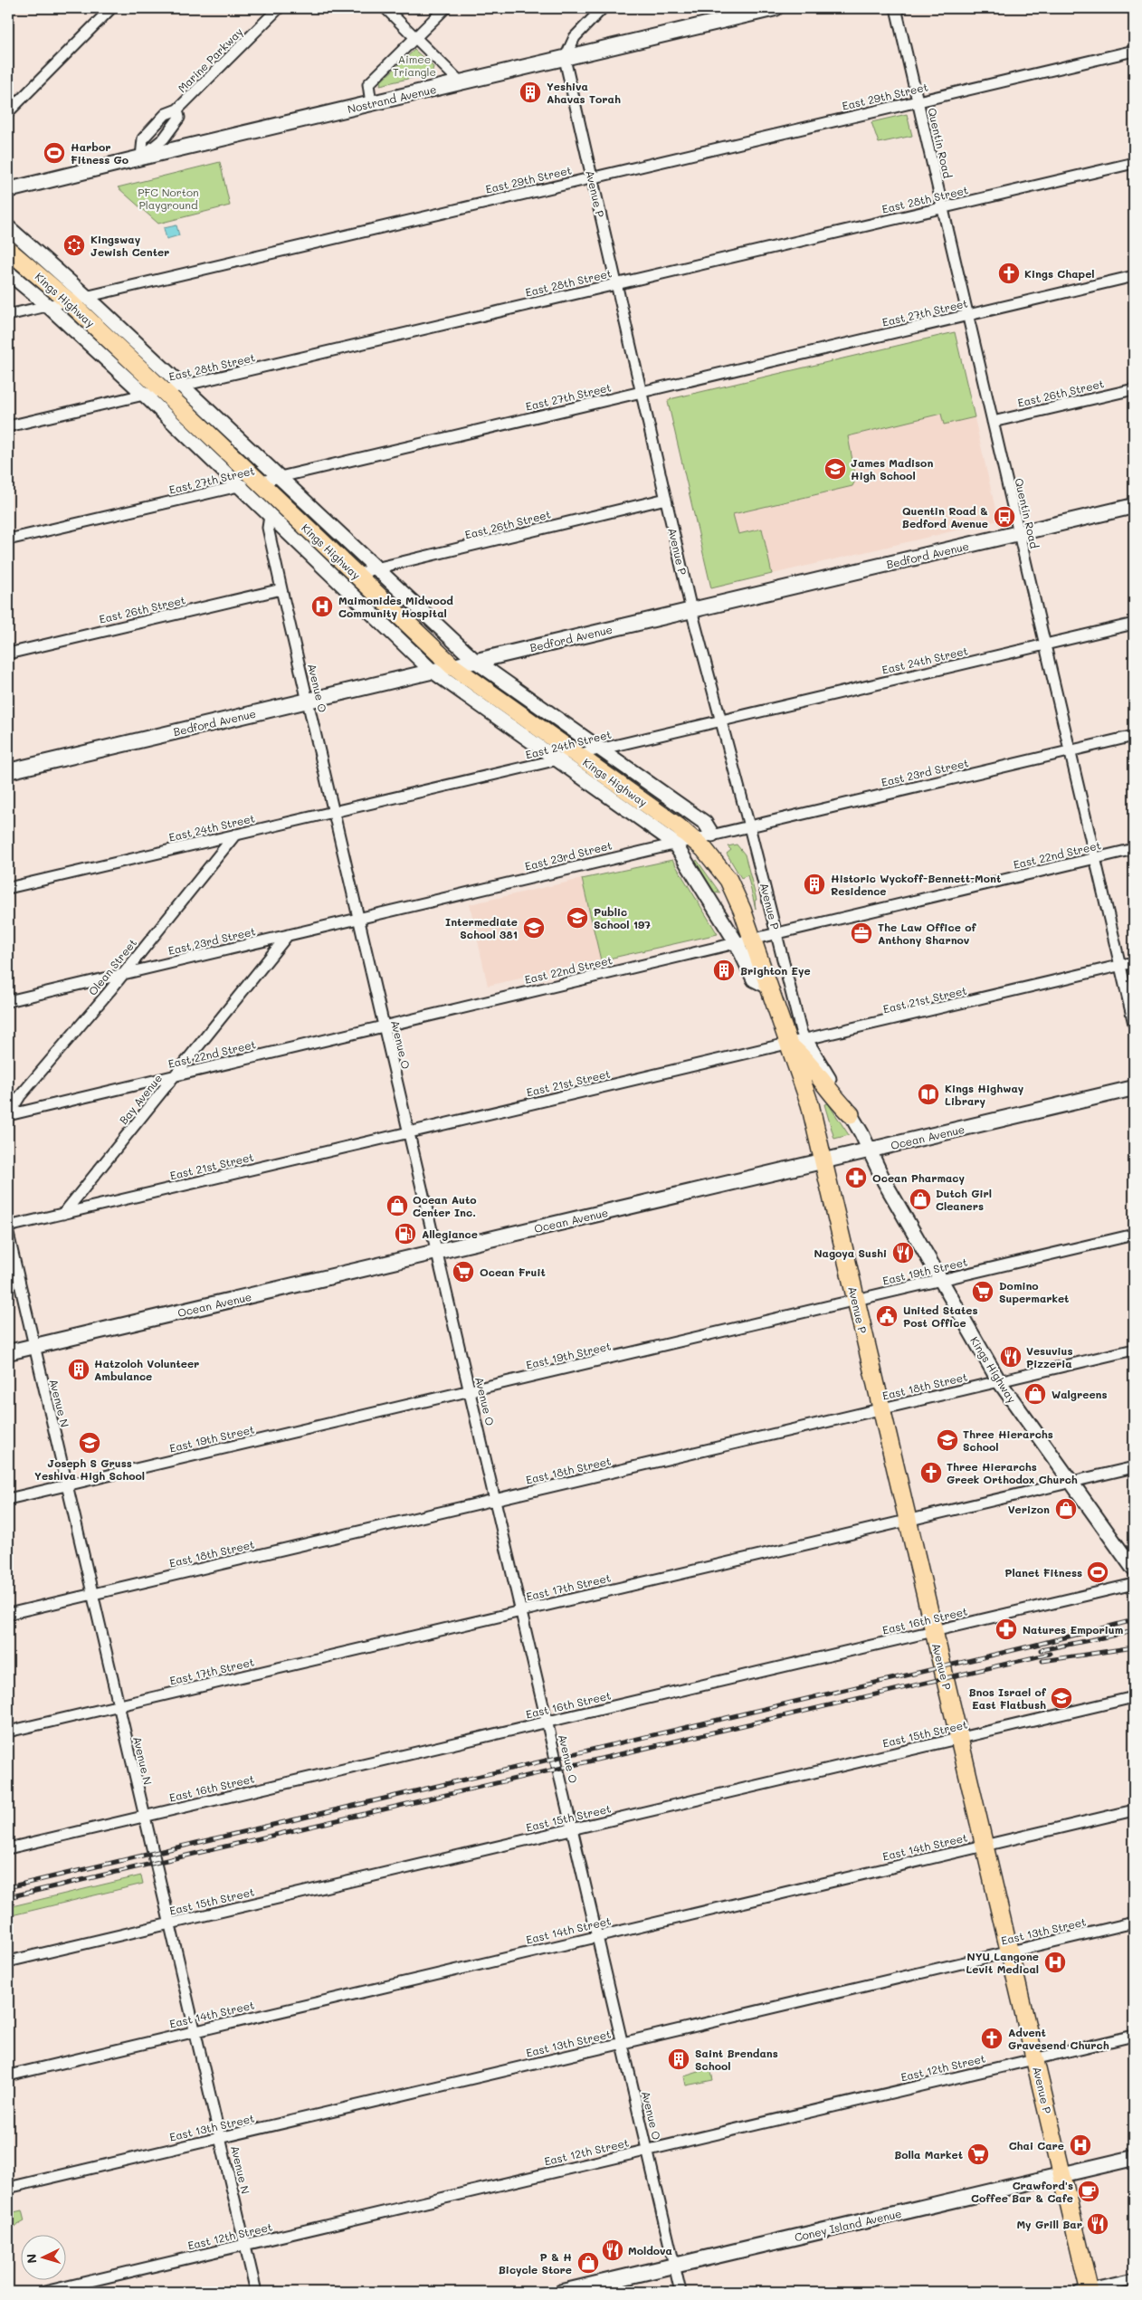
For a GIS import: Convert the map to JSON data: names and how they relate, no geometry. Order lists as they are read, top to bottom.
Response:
{
  "streets": {
    "main road": [
      "Nostrand Avenue",
      "Avenue P",
      "Kings Highway",
      "Bedford Avenue",
      "Ocean Avenue",
      "Coney Island Avenue"
    ],
    "street": [
      "Marine Parkway",
      "East 29th Street",
      "Quentin Road",
      "East 28th Street",
      "East 27th Street",
      "East 26th Street",
      "East 24th Street",
      "Avenue O",
      "East 23rd Street",
      "East 22nd Street",
      "Olean Street",
      "East 21st Street",
      "Bay Avenue",
      "East 19th Street",
      "East 18th Street",
      "Avenue N",
      "East 17th Street",
      "East 16th Street",
      "East 15th Street",
      "East 14th Street",
      "East 13th Street",
      "East 12th Street"
    ]
  },
  "crossings": [
    ["Marine Parkway", "Nostrand Avenue"],
    ["East 29th Street", "Quentin Road"],
    ["East 29th Street", "Avenue P"],
    ["East 29th Street", "Kings Highway"],
    ["Nostrand Avenue", "Avenue P"],
    ["Quentin Road", "East 28th Street"],
    ["Quentin Road", "East 27th Street"],
    ["Quentin Road", "East 26th Street"],
    ["Quentin Road", "Bedford Avenue"],
    ["Quentin Road", "East 24th Street"],
    ["Quentin Road", "East 23rd Street"],
    ["Quentin Road", "East 22nd Street"],
    ["Quentin Road", "East 21st Street"],
    ["Avenue P", "East 28th Street"],
    ["Avenue P", "Kings Highway"],
    ["Avenue P", "East 27th Street"],
    ["Avenue P", "East 26th Street"],
    ["Avenue P", "Bedford Avenue"],
    ["Avenue P", "East 24th Street"],
    ["Avenue P", "East 23rd Street"],
    ["Avenue P", "East 22nd Street"],
    ["Avenue P", "East 21st Street"],
    ["Avenue P", "Ocean Avenue"],
    ["Avenue P", "East 19th Street"],
    ["Avenue P", "East 18th Street"],
    ["Avenue P", "East 17th Street"],
    ["Avenue P", "East 16th Street"],
    ["Avenue P", "East 15th Street"],
    ["Avenue P", "East 14th Street"],
    ["Avenue P", "East 13th Street"],
    ["Avenue P", "East 12th Street"],
    ["Avenue P", "Coney Island Avenue"],
    ["East 28th Street", "Kings Highway"],
    ["Kings Highway", "East 27th Street"],
    ["Kings Highway", "East 26th Street"],
    ["Kings Highway", "Bedford Avenue"],
    ["Kings Highway", "East 24th Street"],
    ["Kings Highway", "Avenue O"],
    ["Kings Highway", "East 23rd Street"],
    ["Kings Highway", "East 22nd Street"],
    ["Kings Highway", "East 21st Street"],
    ["Kings Highway", "Ocean Avenue"],
    ["Kings Highway", "East 19th Street"],
    ["Kings Highway", "East 18th Street"],
    ["Kings Highway", "East 17th Street"],
    ["East 26th Street", "Avenue O"],
    ["Bedford Avenue", "Avenue O"],
    ["East 24th Street", "Avenue O"],
    ["East 24th Street", "Olean Street"],
    ["Avenue O", "East 23rd Street"],
    ["Avenue O", "East 22nd Street"],
    ["Avenue O", "East 21st Street"],
    ["Avenue O", "Ocean Avenue"],
    ["Avenue O", "East 19th Street"],
    ["Avenue O", "East 18th Street"],
    ["Avenue O", "East 17th Street"],
    ["Avenue O", "East 16th Street"],
    ["Avenue O", "East 15th Street"],
    ["Avenue O", "East 14th Street"],
    ["Avenue O", "East 13th Street"],
    ["Avenue O", "East 12th Street"],
    ["Avenue O", "Coney Island Avenue"],
    ["East 23rd Street", "Olean Street"],
    ["East 23rd Street", "Bay Avenue"],
    ["East 22nd Street", "Olean Street"],
    ["East 22nd Street", "Bay Avenue"],
    ["East 21st Street", "Bay Avenue"],
    ["Ocean Avenue", "Avenue N"],
    ["East 19th Street", "Avenue N"],
    ["East 18th Street", "Avenue N"],
    ["Avenue N", "East 17th Street"],
    ["Avenue N", "East 16th Street"],
    ["Avenue N", "East 15th Street"],
    ["Avenue N", "East 14th Street"],
    ["Avenue N", "East 13th Street"],
    ["Avenue N", "East 12th Street"]
  ],
  "parks": ["Aimee Triangle", "PFC Norton Playground"],
  "places": {
    "building": [
      "Yeshiva Ahavas Torah",
      "Historic Wyckoff-Bennett-Mont Residence",
      "Brighton Eye",
      "Hatzoloh Volunteer Ambulance",
      "Saint Brendans School"
    ],
    "sports": ["Harbor Fitness Go", "Planet Fitness"],
    "synagogue": ["Kingsway Jewish Center"],
    "church": ["Kings Chapel", "Three Hierarchs Greek Orthodox Church", "Advent Gravesend Church"],
    "school or university": [
      "James Madison High School",
      "Public School 197",
      "Intermediate School 381",
      "Three Hierarchs School",
      "Joseph S Gruss Yeshiva High School",
      "Bnos Israel of East Flatbush"
    ],
    "bus stop": ["Quentin Road & Bedford Avenue"],
    "hospital": ["Maimonides Midwood Community Hospital", "NYU Langone Levit Medical", "Chai Care"],
    "office": ["The Law Office of Anthony Sharnov"],
    "library": ["Kings Highway Library"],
    "pharmacy": ["Ocean Pharmacy", "Natures Emporium"],
    "shop": [
      "Dutch Girl Cleaners",
      "Ocean Auto Center Inc.",
      "Walgreens",
      "Verizon",
      "P & H Bicycle Store"
    ],
    "fuel station": ["Allegiance"],
    "restaurant": [
      "Nagoya Sushi",
      "Vesuvius Pizzeria",
      "My Grill Bar",
      "Moldova"
    ],
    "supermarket": ["Ocean Fruit", "Domino Supermarket", "Bolla Market"],
    "public building": ["United States Post Office"],
    "cafe": ["Crawford's Coffee Bar & Cafe"]
  },
  "north": "left"
}
